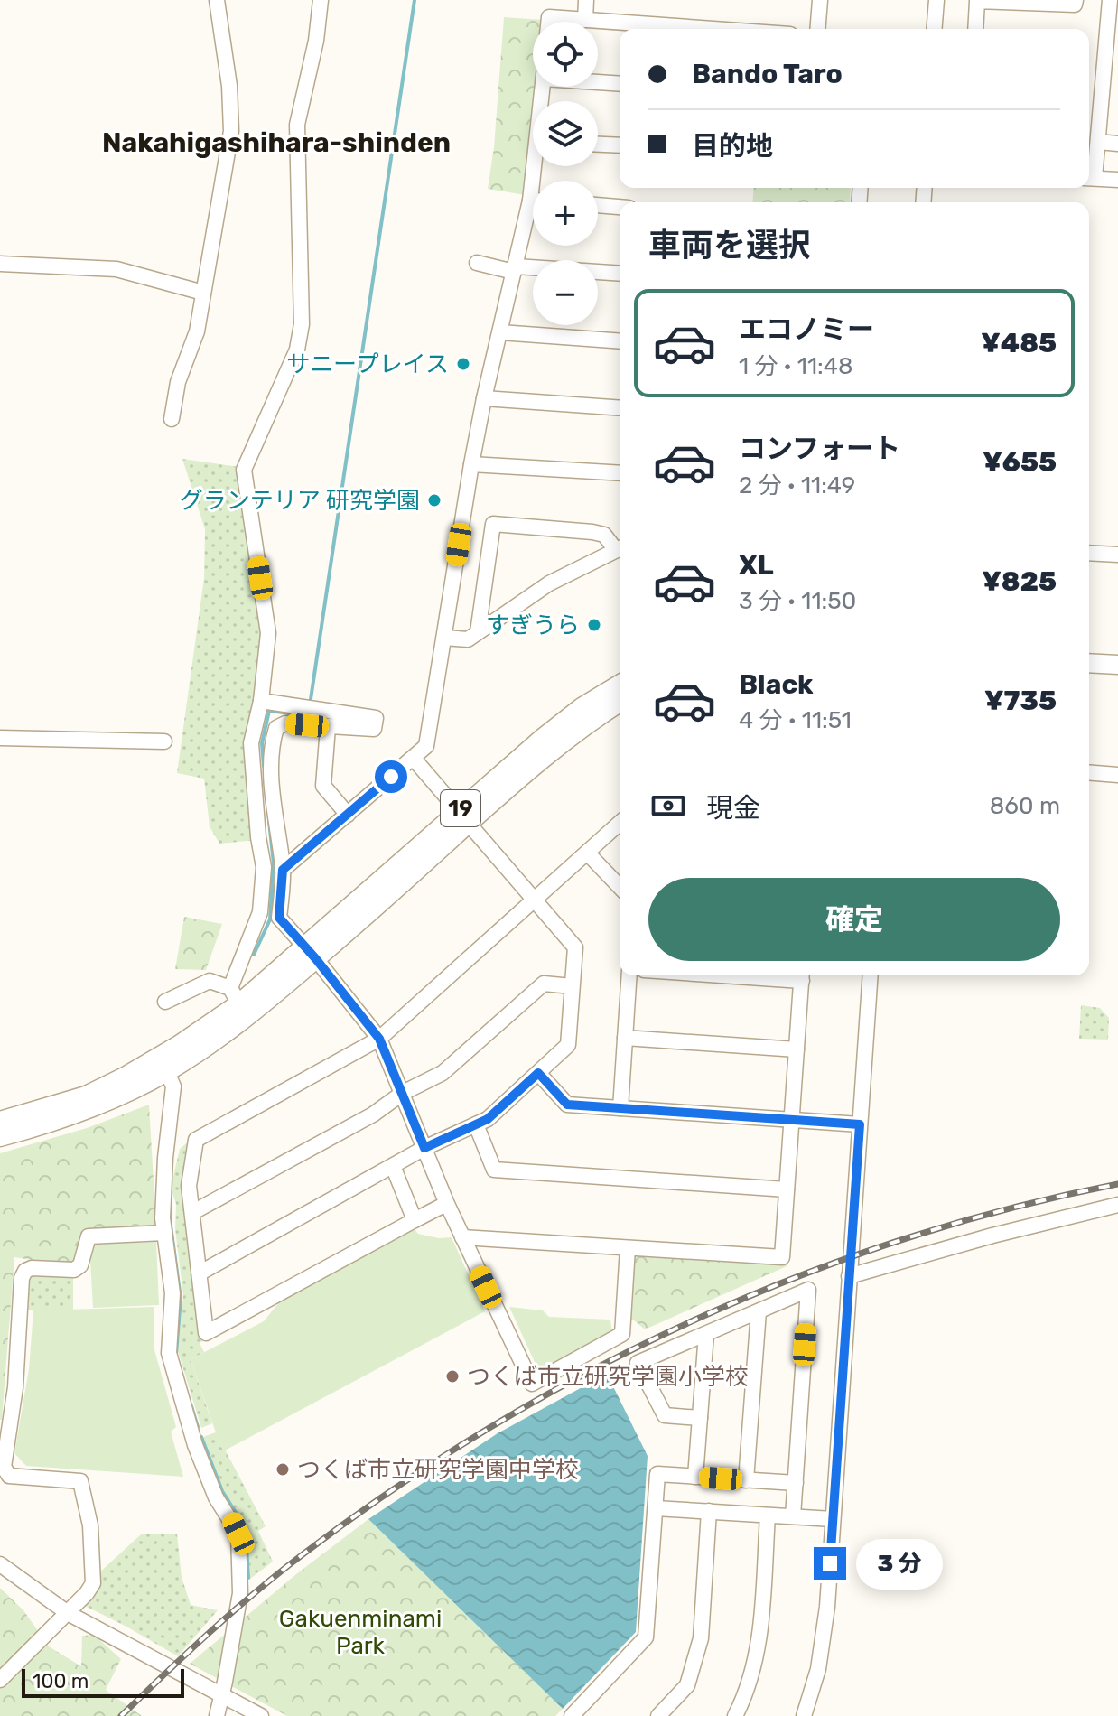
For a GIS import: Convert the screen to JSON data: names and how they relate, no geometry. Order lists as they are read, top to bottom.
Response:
{
  "streets": {
    "main road": ["19"]
  },
  "districts": ["Nakahigashihara-shinden"],
  "parks": ["Gakuenminami Park"],
  "places": [
    "サニープレイス",
    "グランテリア 研究学園",
    "すぎうら",
    "つくば市立研究学園小学校",
    "つくば市立研究学園中学校"
  ],
  "scale_bar": "100 m",
  "page": {
    "map_buttons": ["+", "−"],
    "banner": ["Bando Taro", "目的地"],
    "heading": "車両を選択",
    "list": [
      {
        "name": "エコノミー",
        "note": "1 分 · 11:48",
        "value": "¥485"
      },
      {
        "name": "コンフォート",
        "note": "2 分 · 11:49",
        "value": "¥655"
      },
      {
        "name": "XL",
        "note": "3 分 · 11:50",
        "value": "¥825"
      },
      {
        "name": "Black",
        "note": "4 分 · 11:51",
        "value": "¥735"
      }
    ],
    "pay": ["現金", "860 m"],
    "buttons": "確定",
    "bubble": "3 分",
    "scale": "100 m"
  }
}
